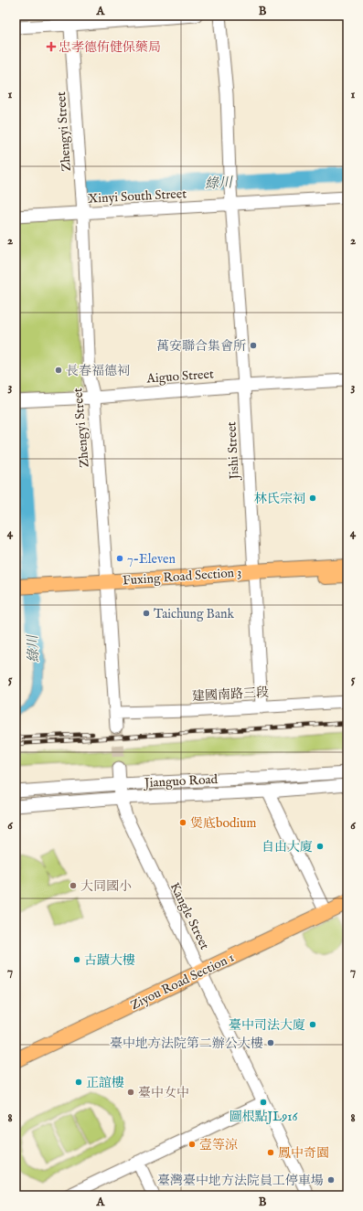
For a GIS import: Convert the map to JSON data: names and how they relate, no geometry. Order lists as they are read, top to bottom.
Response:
{
  "streets": {
    "main road": ["Fuxing Road Section 3", "Ziyou Road Section 1"],
    "street": [
      "Zhengyi Street",
      "Xinyi South Street",
      "Aiguo Street",
      "Jishi Street",
      "建國南路三段",
      "Jianguo Road",
      "Kangle Street"
    ]
  },
  "crossings": [
    ["Zhengyi Street", "Xinyi South Street"],
    ["Zhengyi Street", "Aiguo Street"],
    ["Zhengyi Street", "Fuxing Road Section 3"],
    ["Zhengyi Street", "建國南路三段"],
    ["Xinyi South Street", "Jishi Street"],
    ["Aiguo Street", "Jishi Street"],
    ["Jishi Street", "Fuxing Road Section 3"],
    ["Jishi Street", "建國南路三段"],
    ["Jianguo Road", "Kangle Street"],
    ["Kangle Street", "Ziyou Road Section 1"]
  ],
  "water": ["綠川"],
  "places": {
    "health": ["忠孝德侑健保藥局"],
    "other": [
      "萬安聯合集會所",
      "長春福德祠",
      "林氏宗祠",
      "7-Eleven",
      "Taichung Bank",
      "煲底bodium",
      "自由大廈",
      "大同國小",
      "古蹟大樓",
      "臺中司法大廈",
      "臺中地方法院第二辦公大樓",
      "正誼樓",
      "臺中女中",
      "圖根點JL916",
      "壹等涼",
      "鳳中奇園",
      "臺灣臺中地方法院員工停車場"
    ]
  },
  "grid": {
    "columns": ["A", "B"],
    "rows": [
      "1",
      "2",
      "3",
      "4",
      "5",
      "6",
      "7",
      "8"
    ]
  }
}
